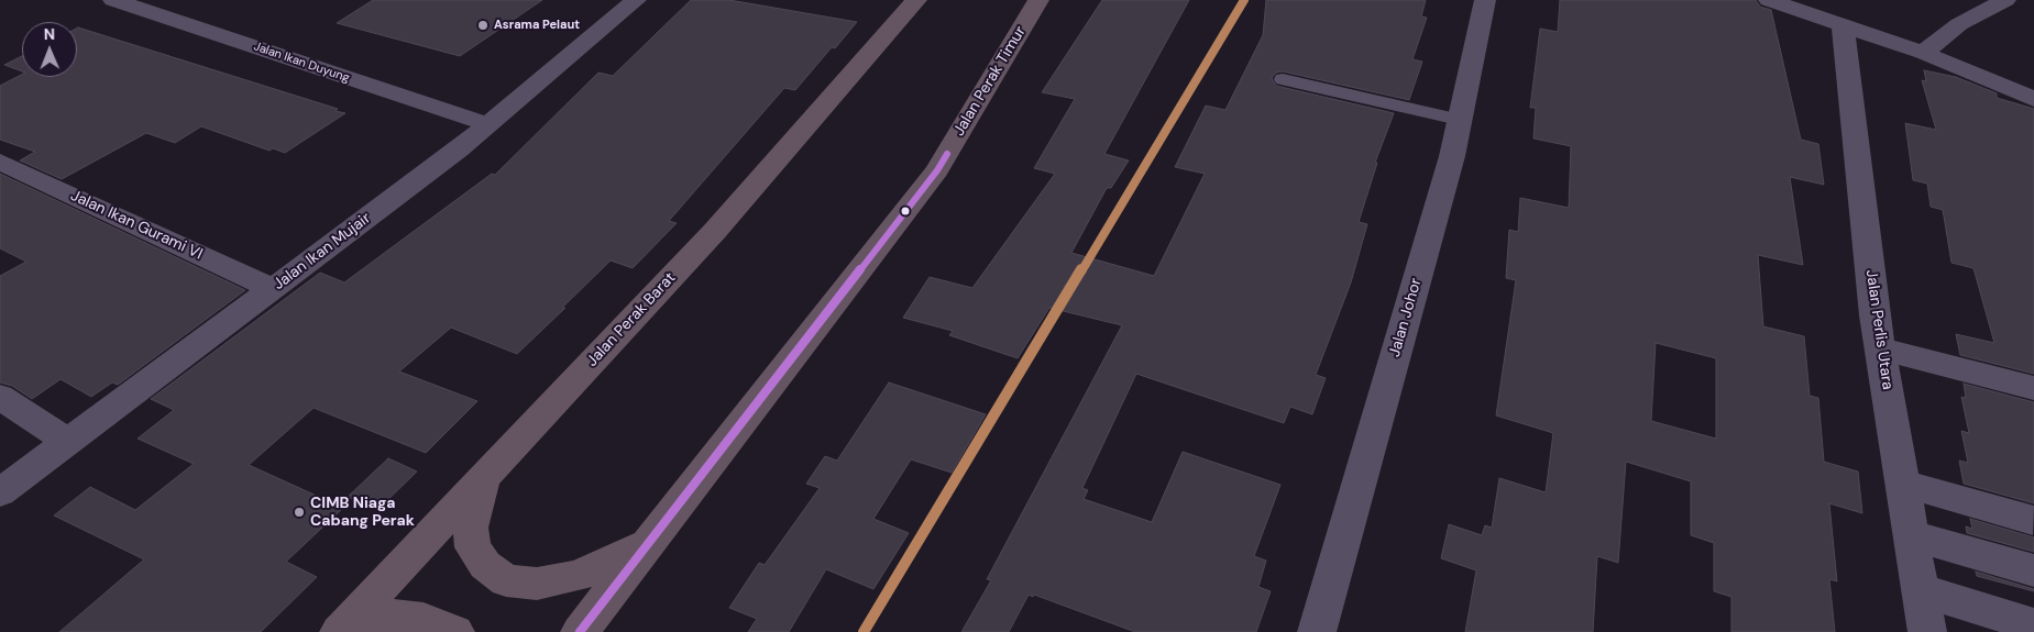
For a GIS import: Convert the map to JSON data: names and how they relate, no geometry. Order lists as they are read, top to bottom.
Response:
{
  "streets": {
    "highway": ["Jalan Perak Timur", "Jalan Perak Barat"],
    "street": [
      "Jalan Ikan Duyung",
      "Jalan Ikan Gurami VI",
      "Jalan Ikan Mujair",
      "Jalan Johor",
      "Jalan Perlis Utara"
    ]
  },
  "crossings": [
    ["Jalan Ikan Duyung", "Jalan Ikan Mujair"],
    ["Jalan Ikan Gurami VI", "Jalan Ikan Mujair"]
  ],
  "places": ["Asrama Pelaut", "CIMB Niaga Cabang Perak"],
  "north": "top"
}
